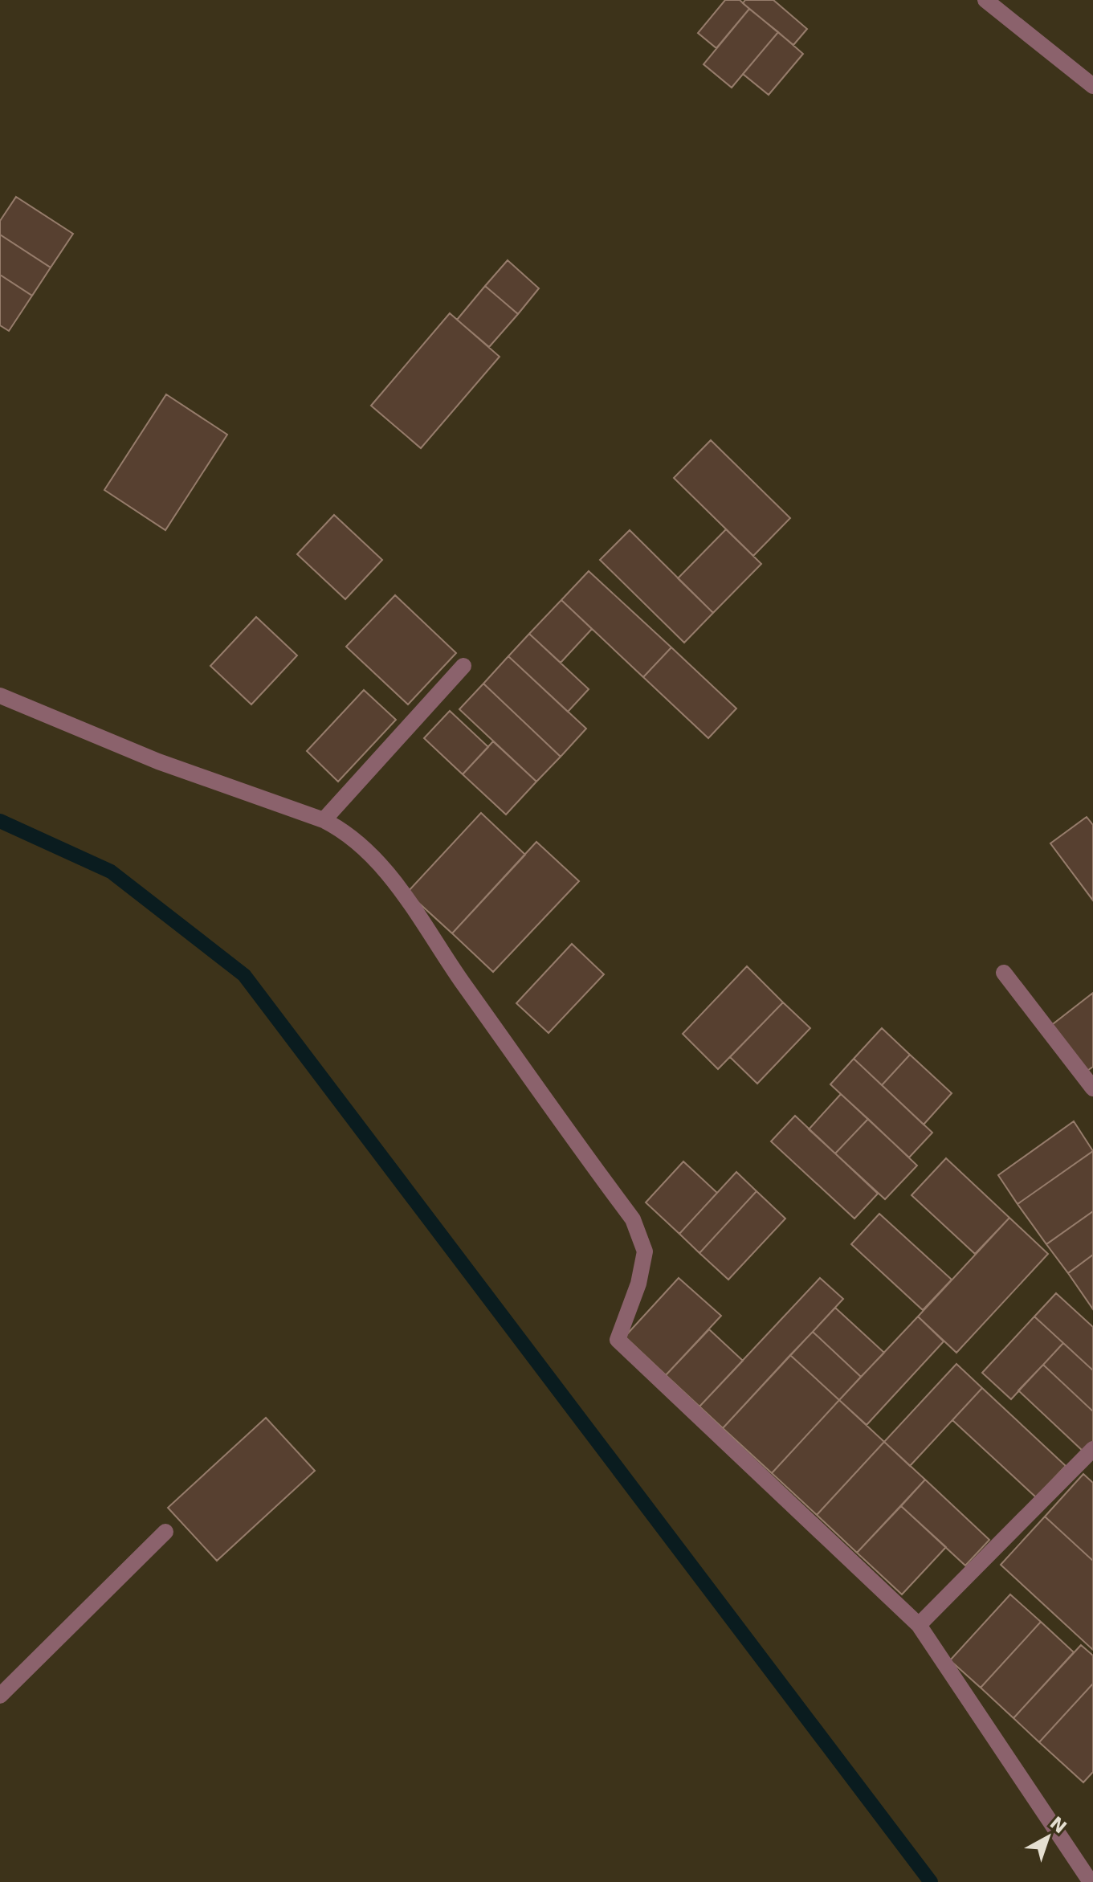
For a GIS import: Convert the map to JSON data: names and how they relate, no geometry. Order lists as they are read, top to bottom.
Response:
{
  "north": "top right"
}
